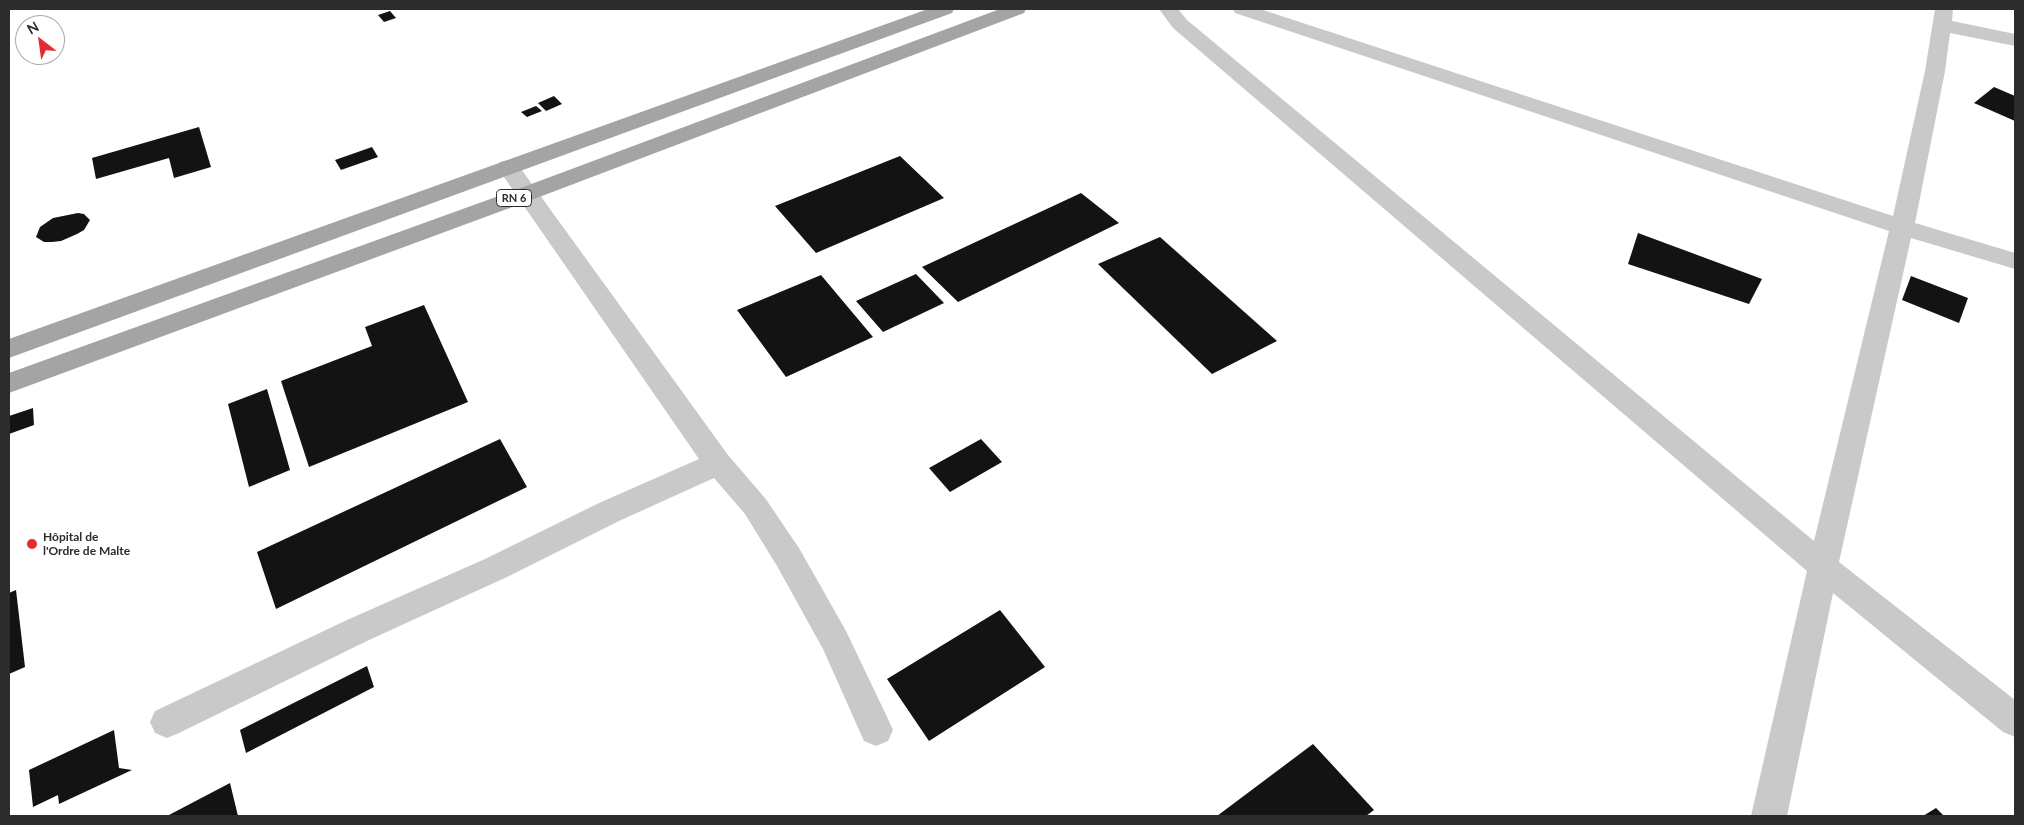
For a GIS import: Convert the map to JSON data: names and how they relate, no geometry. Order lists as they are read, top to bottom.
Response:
{
  "streets": {
    "main road": ["RN 6"]
  },
  "places": ["Hôpital de l'Ordre de Malte"],
  "north": "top left"
}
